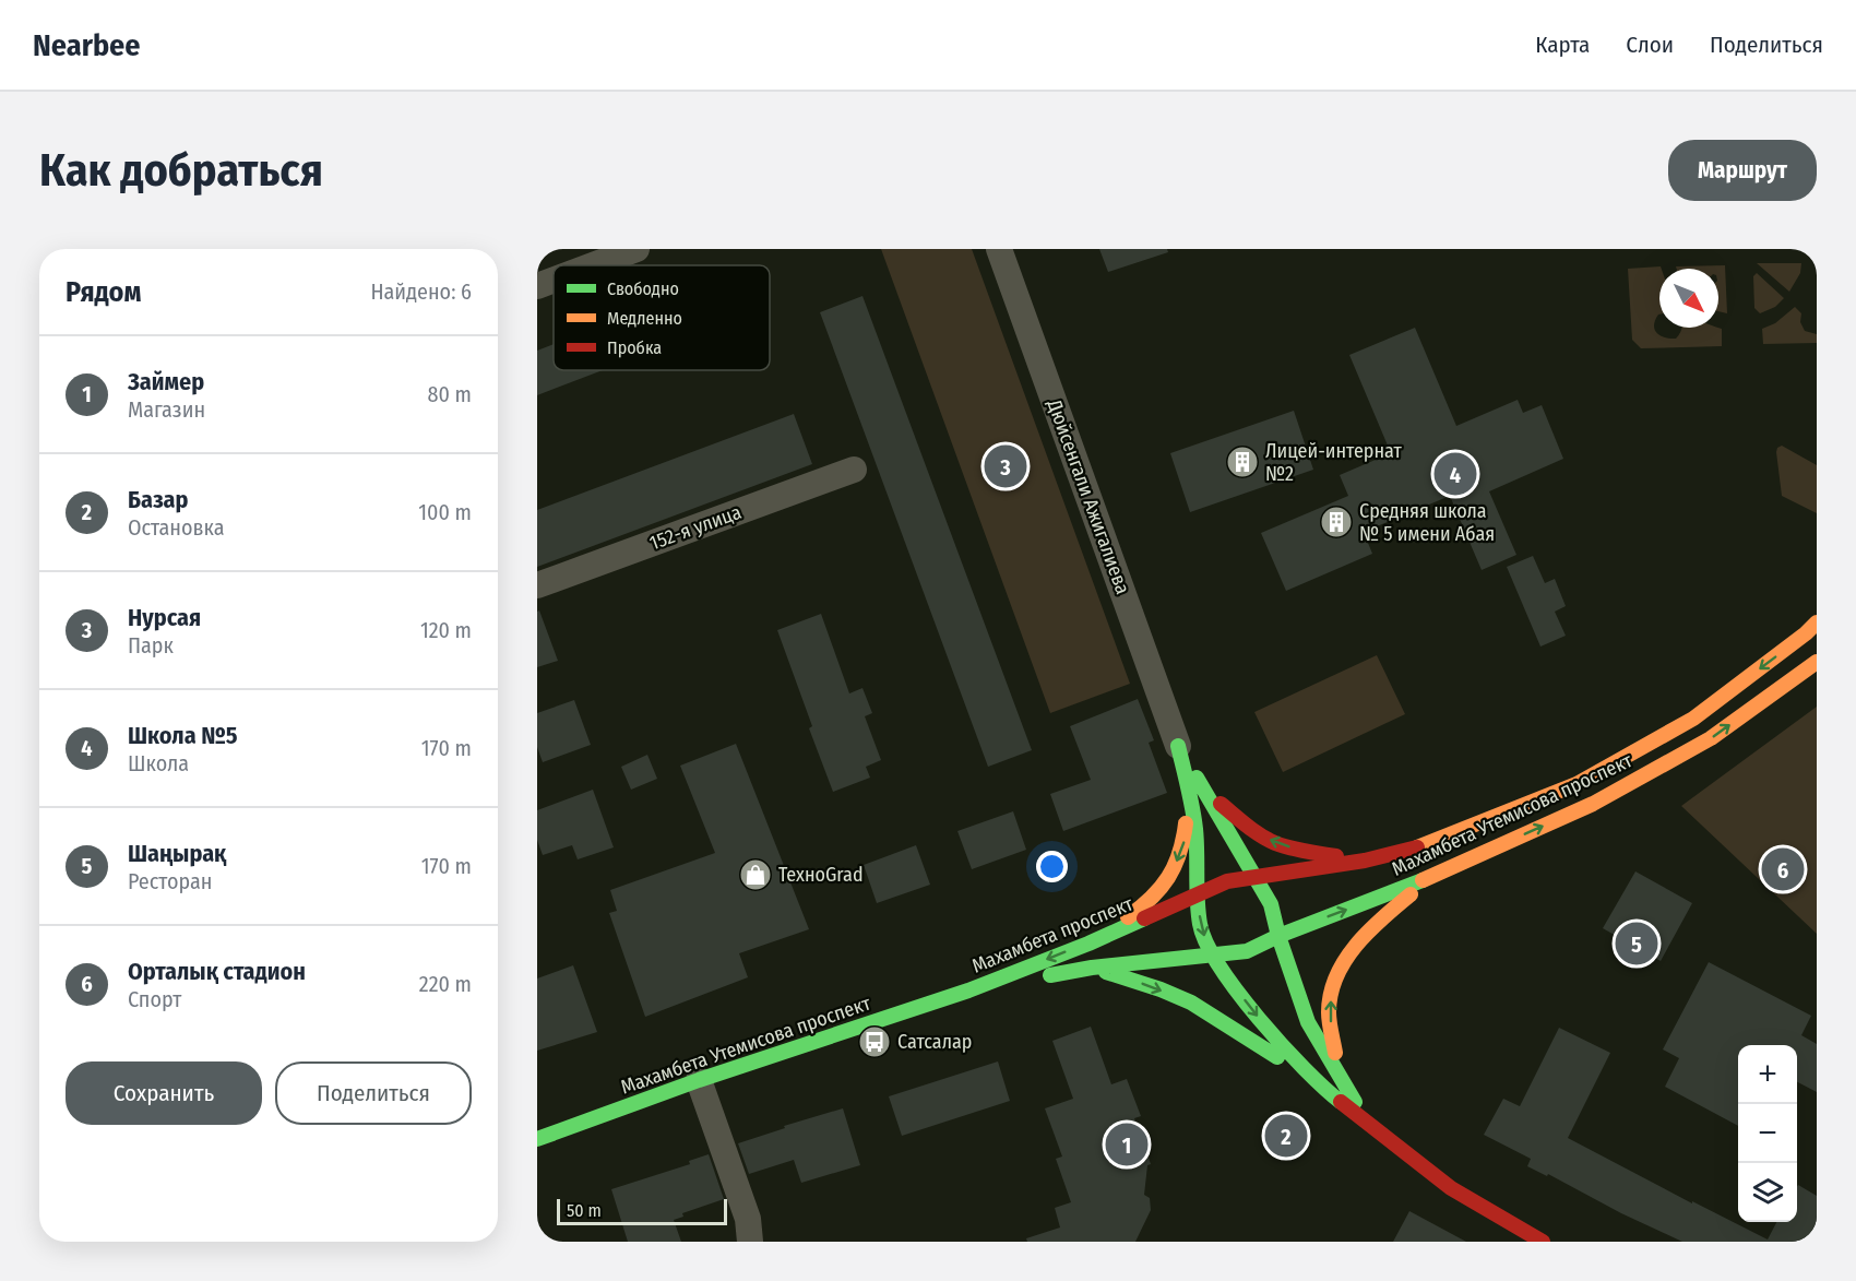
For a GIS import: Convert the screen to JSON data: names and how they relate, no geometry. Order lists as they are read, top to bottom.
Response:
{
  "streets": {
    "street": [
      "Дюйсенгали Ажигалиева",
      "152-я улица",
      "Махамбета Утемисова проспект",
      "Махамбета проспект"
    ]
  },
  "crossings": [
    ["Дюйсенгали Ажигалиева", "Махамбета Утемисова проспект"],
    ["Дюйсенгали Ажигалиева", "Махамбета проспект"],
    ["Махамбета Утемисова проспект", "Махамбета проспект"]
  ],
  "places": {
    "building": ["Лицей-интернат №2", "Средняя школа № 5 имени Абая"],
    "shop": ["ТехноGrad"],
    "bus stop": ["Сатсалар"]
  },
  "legend": ["Свободно", "Медленно", "Пробка"],
  "scale_bar": "50 m",
  "north": "bottom right",
  "page": {
    "header": "Nearbee",
    "nav": ["Карта", "Слои", "Поделиться"],
    "buttons": [
      "Маршрут",
      ["Сохранить", "Поделиться"]
    ],
    "title": "Как добраться",
    "heading": ["Рядом", "Найдено: 6"],
    "list": [
      {
        "mark": "1",
        "name": "Займер",
        "note": "Магазин",
        "value": "80 m"
      },
      {
        "mark": "2",
        "name": "Базар",
        "note": "Остановка",
        "value": "100 m"
      },
      {
        "mark": "3",
        "name": "Нурсая",
        "note": "Парк",
        "value": "120 m"
      },
      {
        "mark": "4",
        "name": "Школа №5",
        "note": "Школа",
        "value": "170 m"
      },
      {
        "mark": "5",
        "name": "Шаңырақ",
        "note": "Ресторан",
        "value": "170 m"
      },
      {
        "mark": "6",
        "name": "Орталық стадион",
        "note": "Спорт",
        "value": "220 m"
      }
    ],
    "pins": [
      "3",
      "4",
      "6",
      "5",
      "2",
      "1"
    ],
    "map_buttons": ["+", "−"],
    "scale": "50 m"
  }
}
